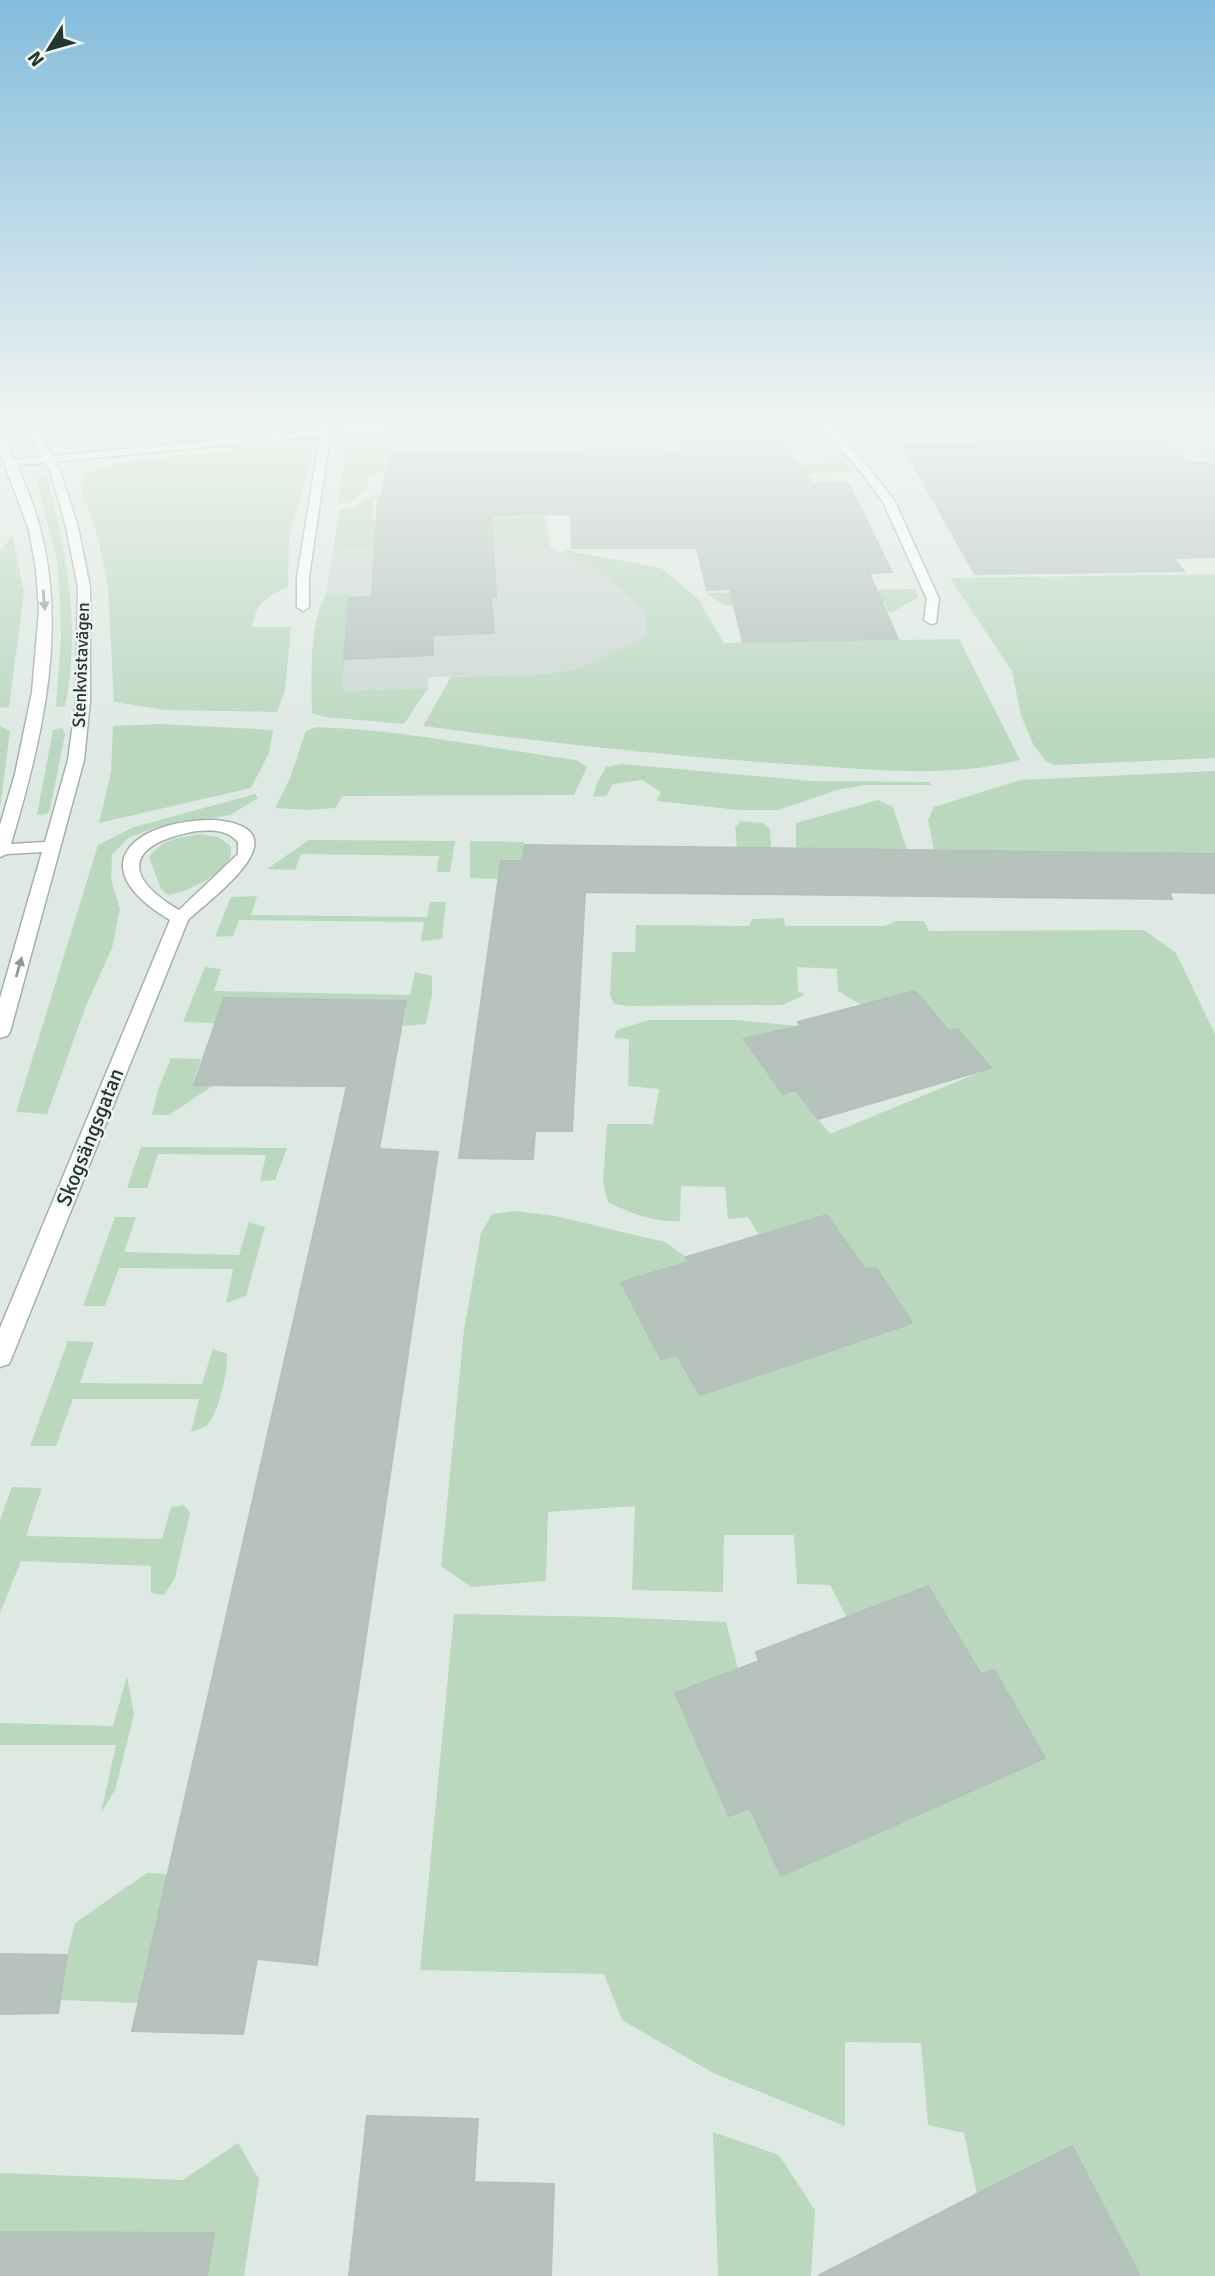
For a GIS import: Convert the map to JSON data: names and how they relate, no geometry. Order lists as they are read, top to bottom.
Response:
{
  "streets": {
    "street": ["Stenkvistavägen", "Skogsängsgatan"]
  },
  "north": "bottom left"
}
